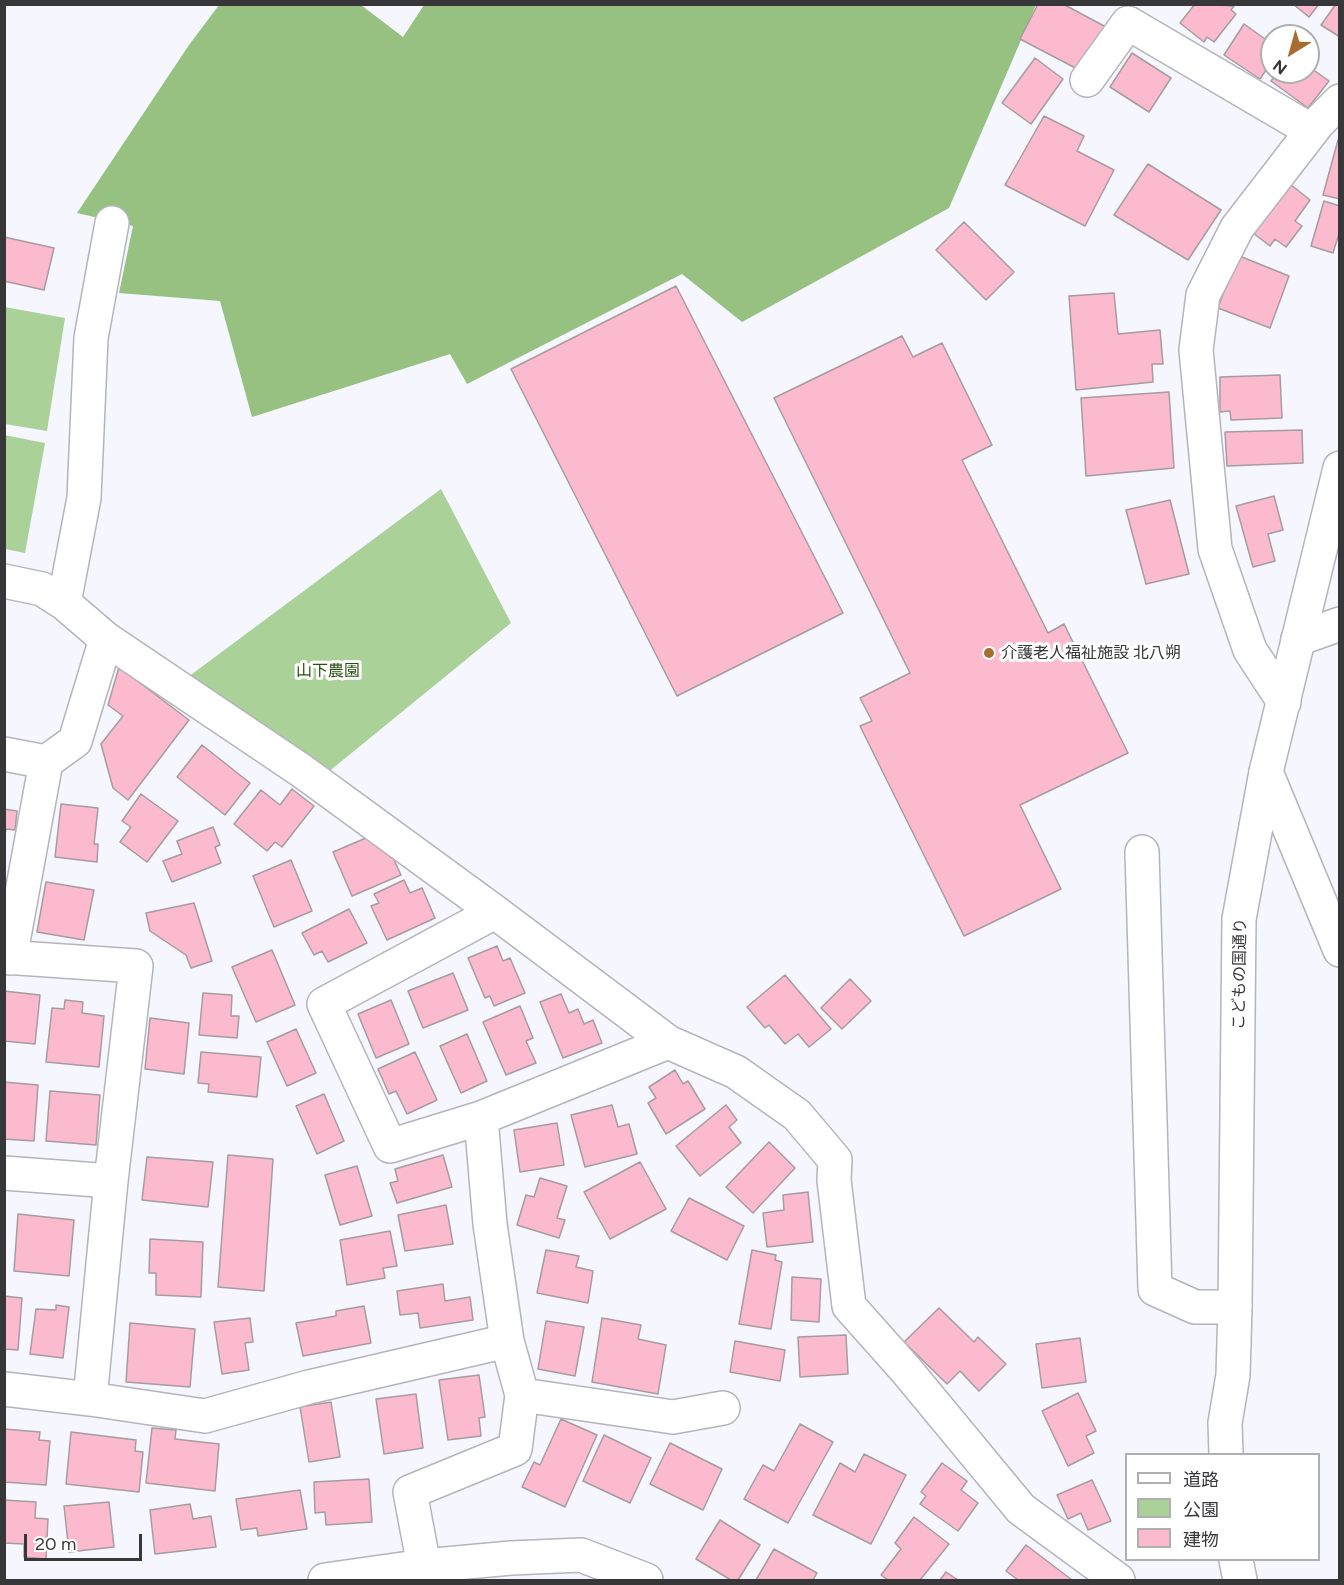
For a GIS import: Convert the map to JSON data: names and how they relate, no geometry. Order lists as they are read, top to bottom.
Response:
{
  "streets": {
    "street": ["こどもの国通り"]
  },
  "parks": ["山下農園"],
  "places": ["介護老人福祉施設 北八朔"],
  "legend": ["道路", "公園", "建物"],
  "scale_bar": "20 m",
  "north": "bottom left"
}
